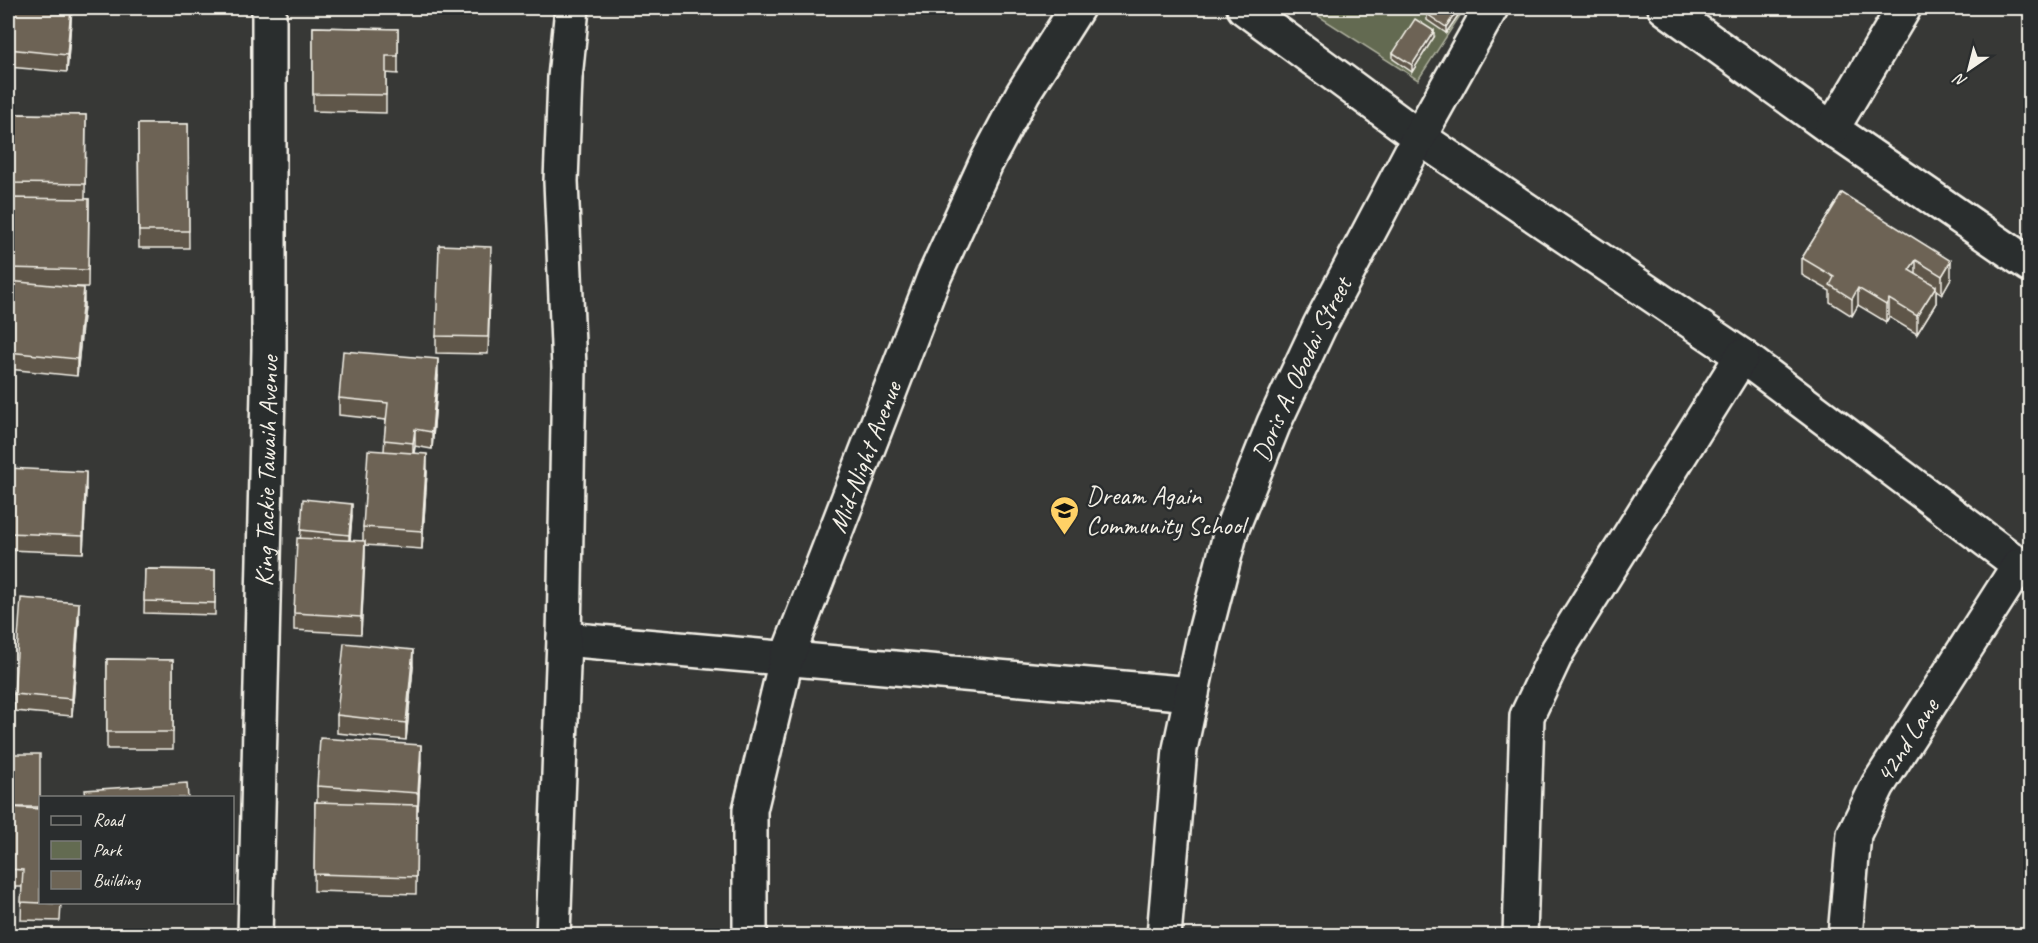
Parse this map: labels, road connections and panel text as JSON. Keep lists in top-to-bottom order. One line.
{"streets":{"street":["Doris A. Obodai Street","Mid-Night Avenue","King Tackie Tawaih Avenue","42nd Lane"]},"places":{"school or university":["Dream Again Community School"]},"legend":["Road","Park","Building"],"north":"bottom left"}
